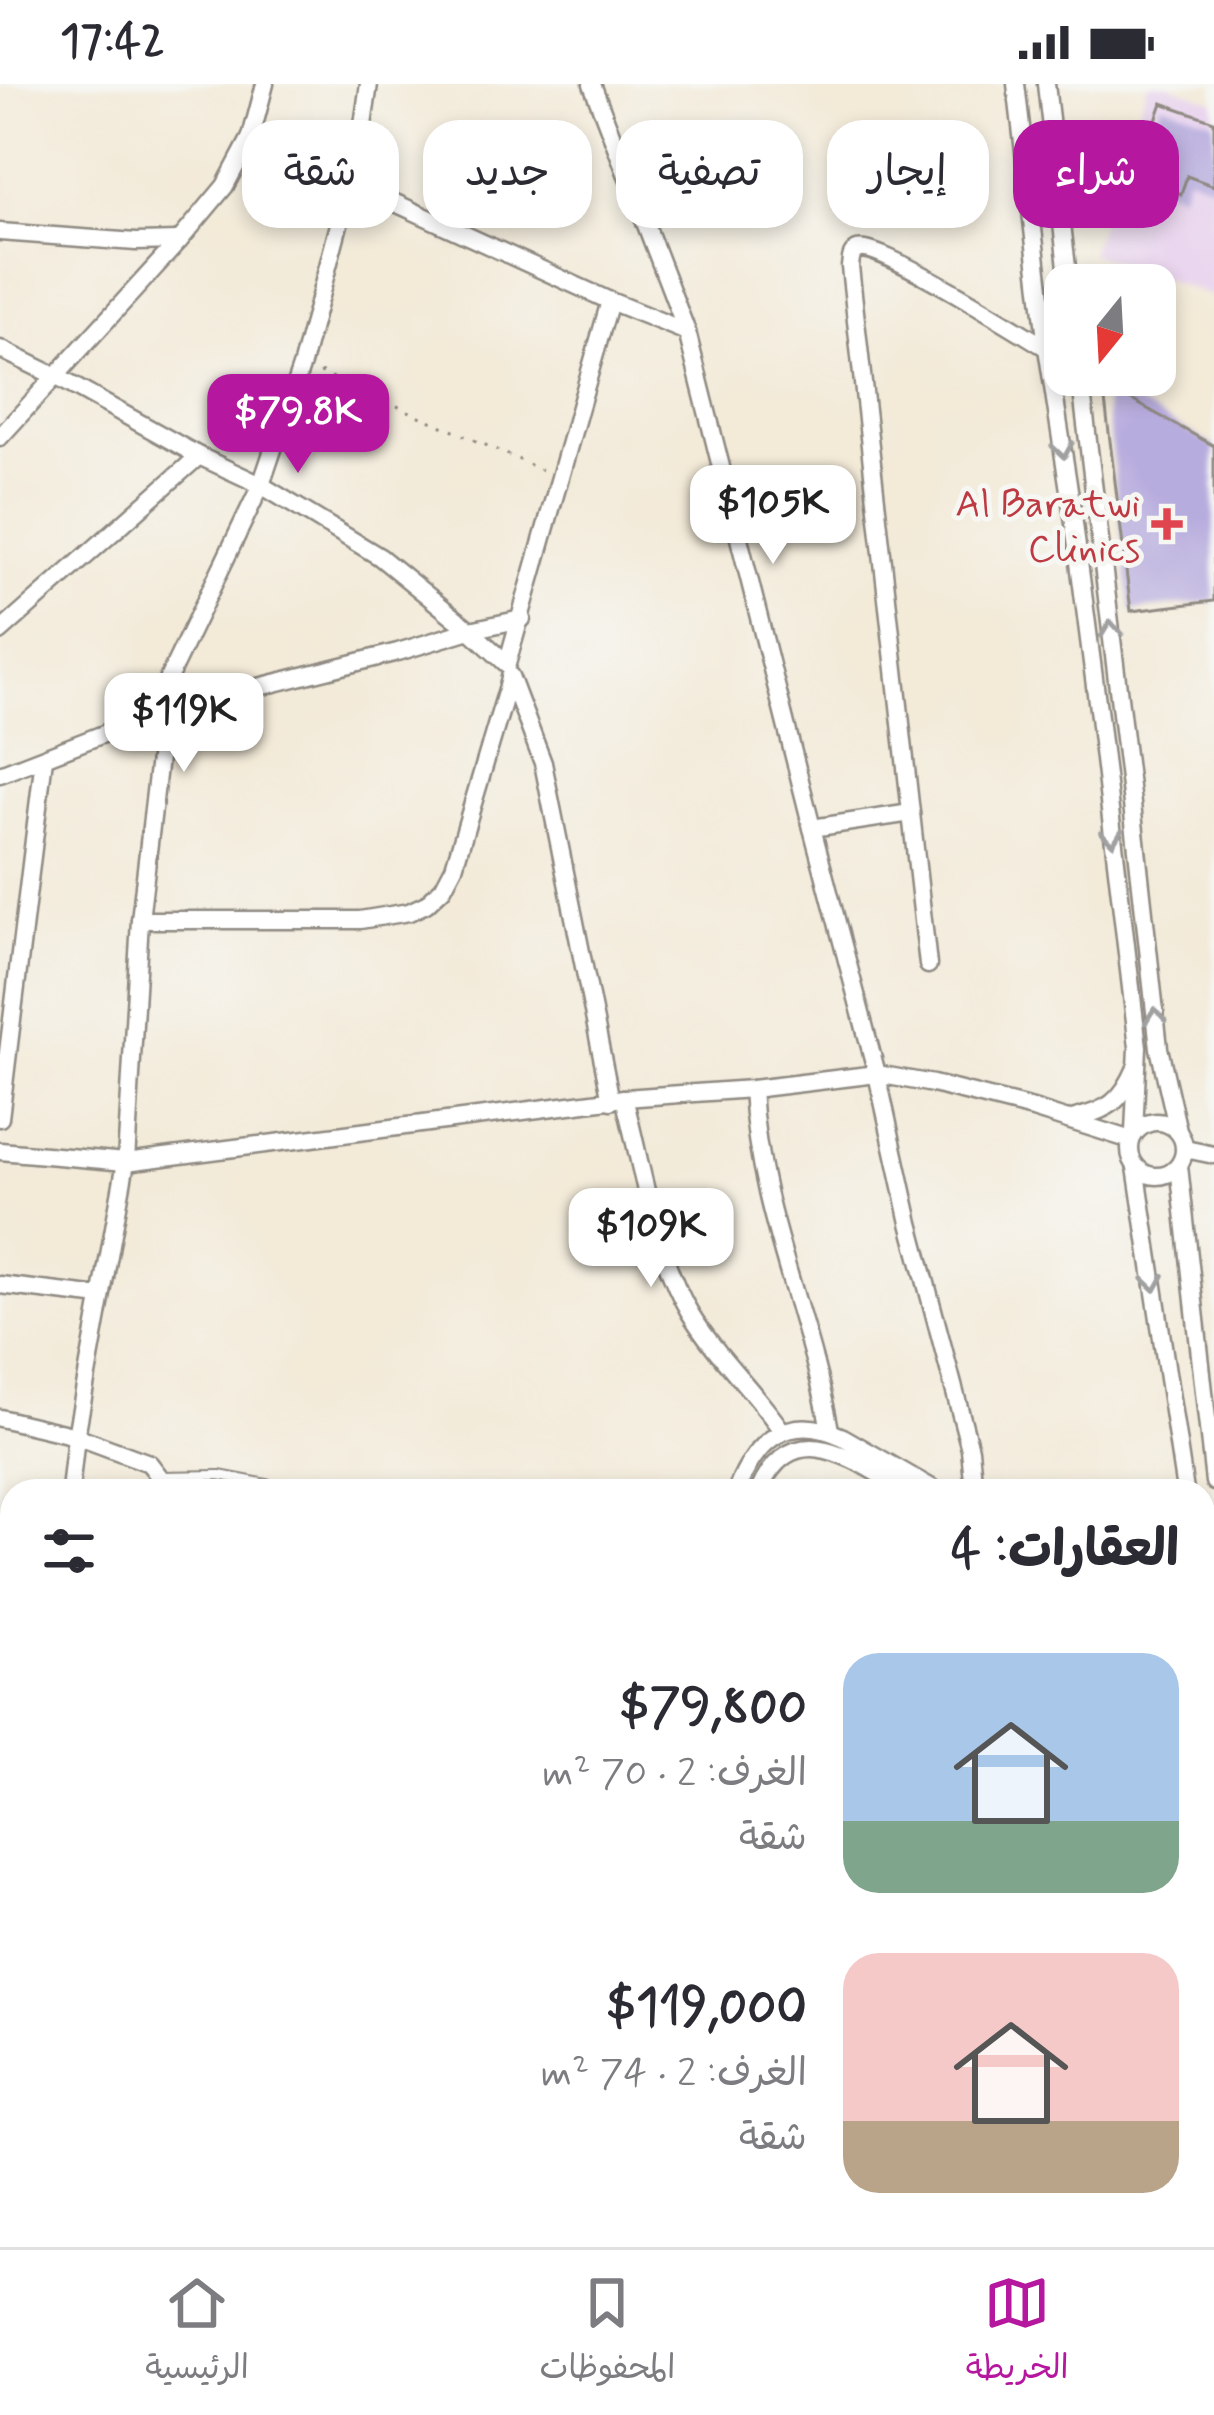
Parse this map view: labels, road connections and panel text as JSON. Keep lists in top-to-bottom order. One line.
{"places":{"health":["Al Baratwi Clinics"]},"north":"bottom","page":{"status":"17:42","chip":["شراء","إيجار","تصفية","جديد","شقة"],"price":["$79.8K","$105K","$119K","$109K"],"heading":"العقارات: 4","list":[{"name":"$79,800","note":"الغرف: 2 · 70 m² · شقة"},{"name":"$119,000","note":"الغرف: 2 · 74 m² · شقة"}],"tabs":["الخريطة","المحفوظات","الرئيسية"]}}
